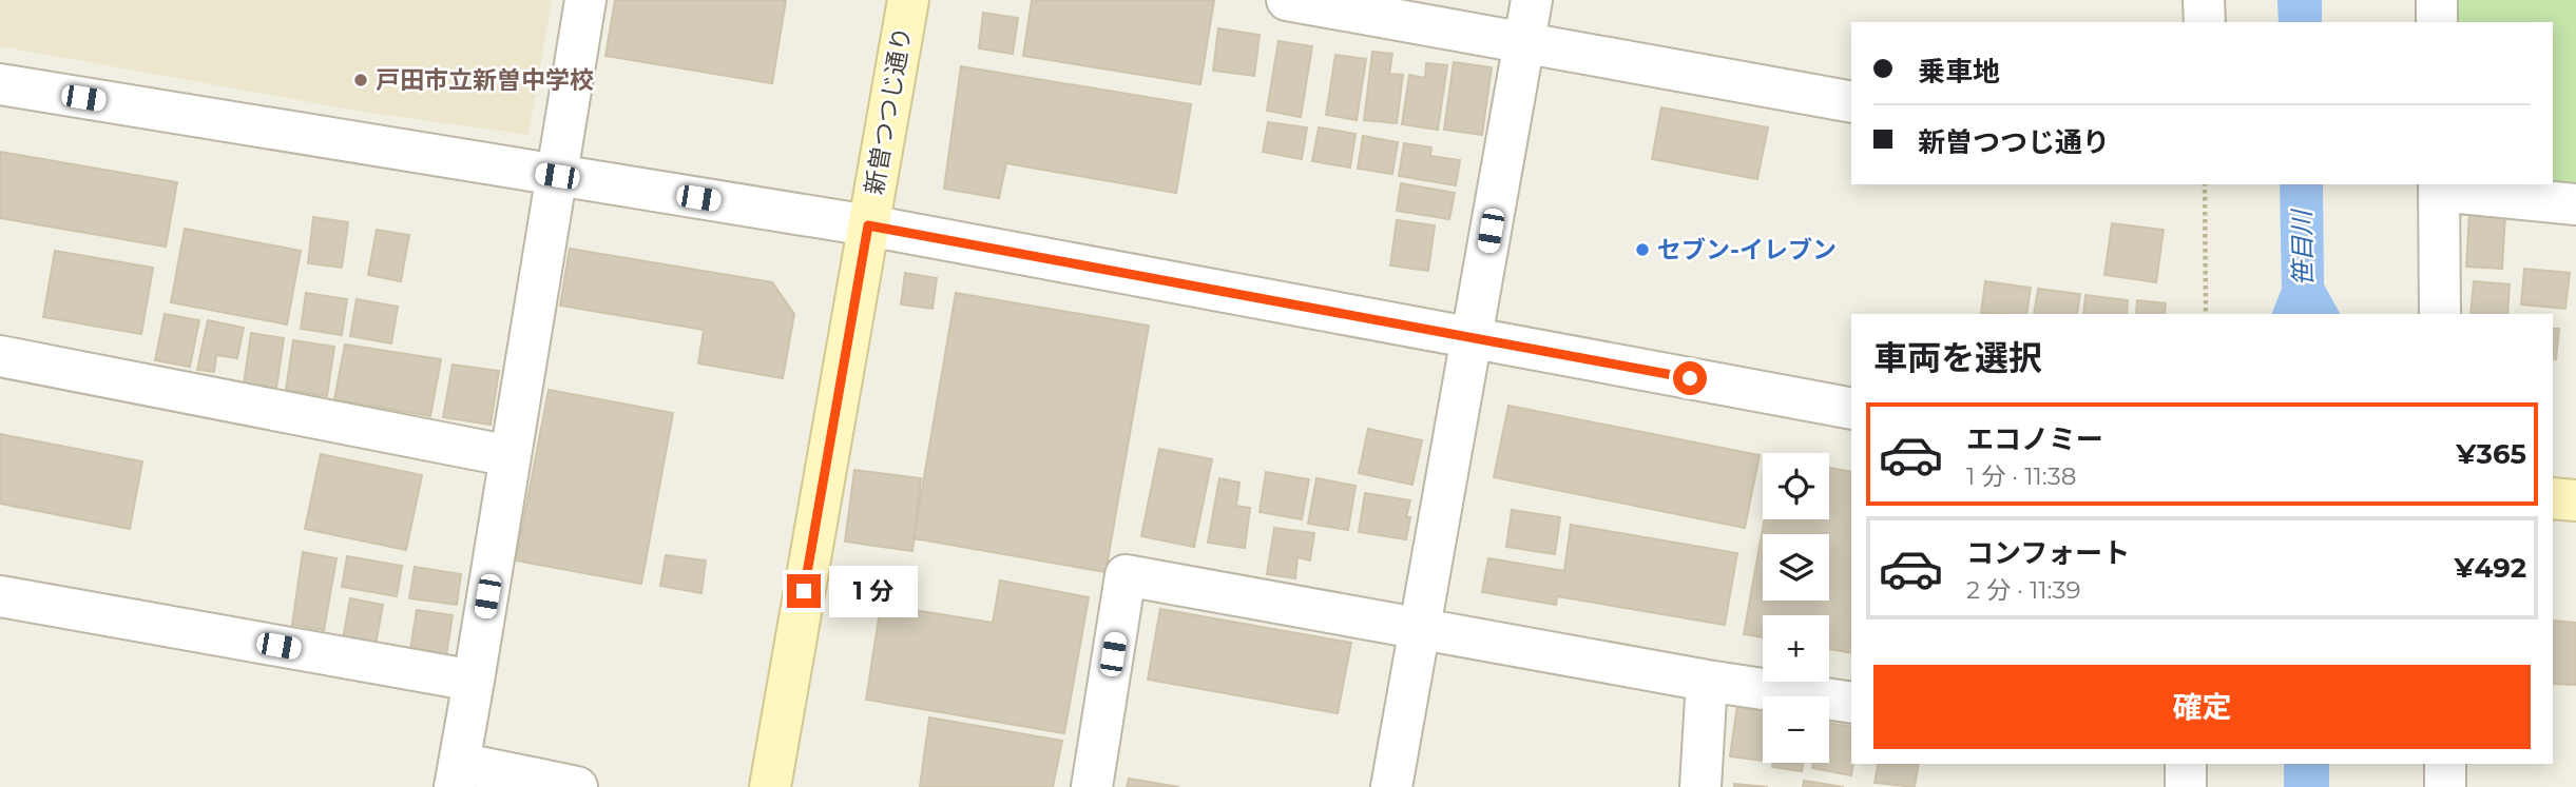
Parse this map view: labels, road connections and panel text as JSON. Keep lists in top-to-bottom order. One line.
{"streets":{"street":["新曽つつじ通り"]},"water":["笹目川"],"places":["戸田市立新曽中学校","セブン-イレブン"],"page":{"banner":["乗車地","新曽つつじ通り"],"heading":"車両を選択","list":[{"name":"エコノミー","note":"1 分 · 11:38","value":"¥365"},{"name":"コンフォート","note":"2 分 · 11:39","value":"¥492"}],"map_buttons":["+","−"],"bubble":"1 分","buttons":"確定"}}
